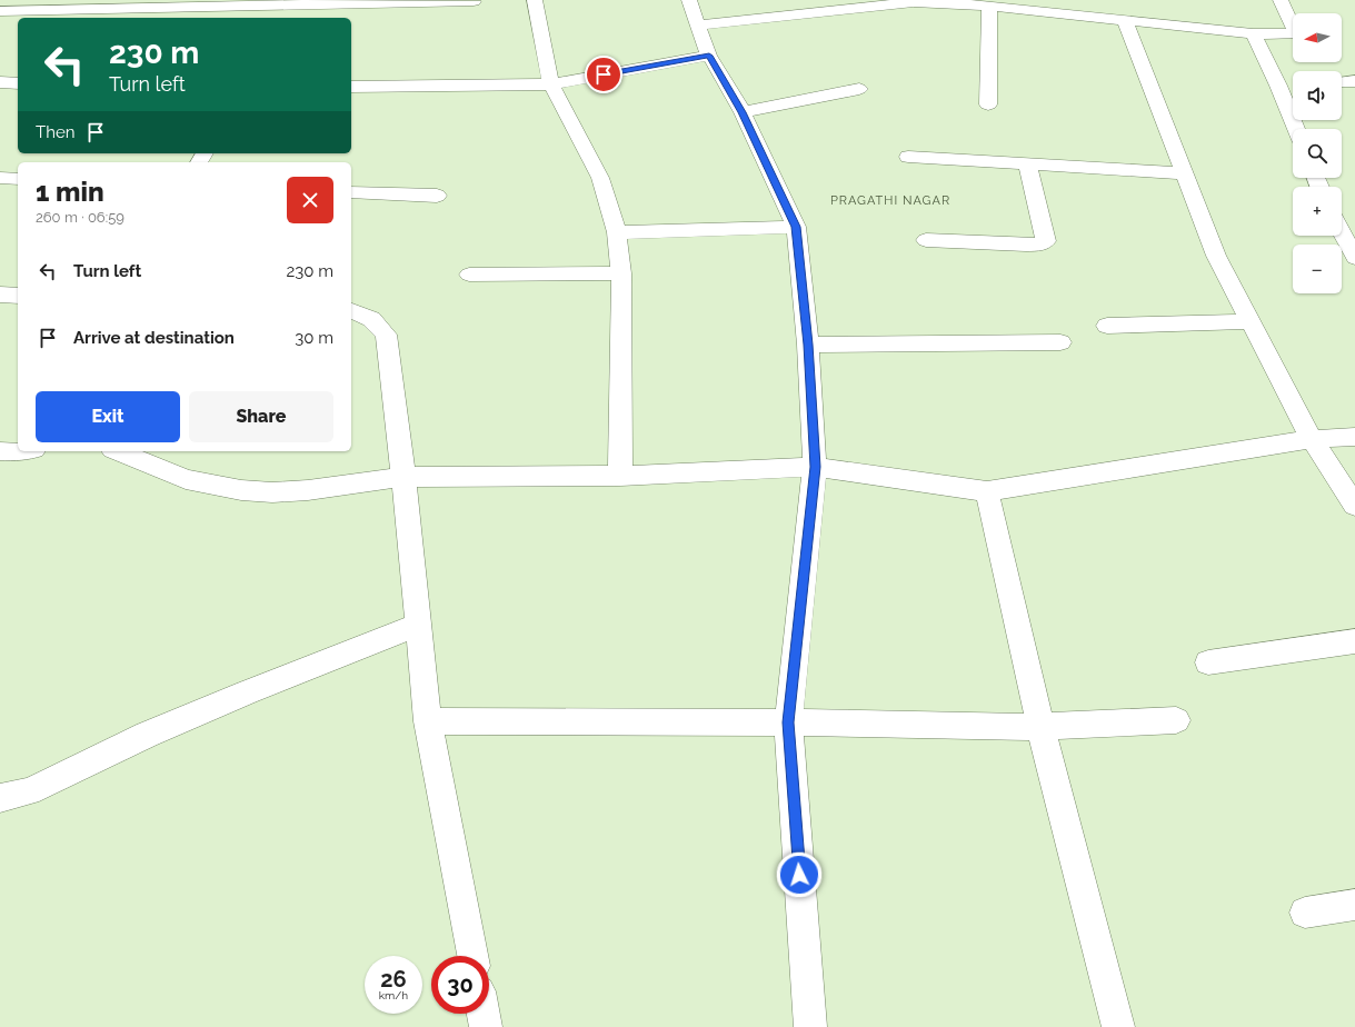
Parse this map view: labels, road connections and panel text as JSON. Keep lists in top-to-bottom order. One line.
{"districts":["PRAGATHI NAGAR"],"north":"left","page":{"map_buttons":["+","−"],"turn":["230 m","Turn left"],"then":"Then","heading":["1 min","260 m · 06:59"],"list":[{"name":"Turn left","value":"230 m"},{"name":"Arrive at destination","value":"30 m"}],"buttons":["Exit","Share"],"speed":"26 km/h","limit":"30"}}
